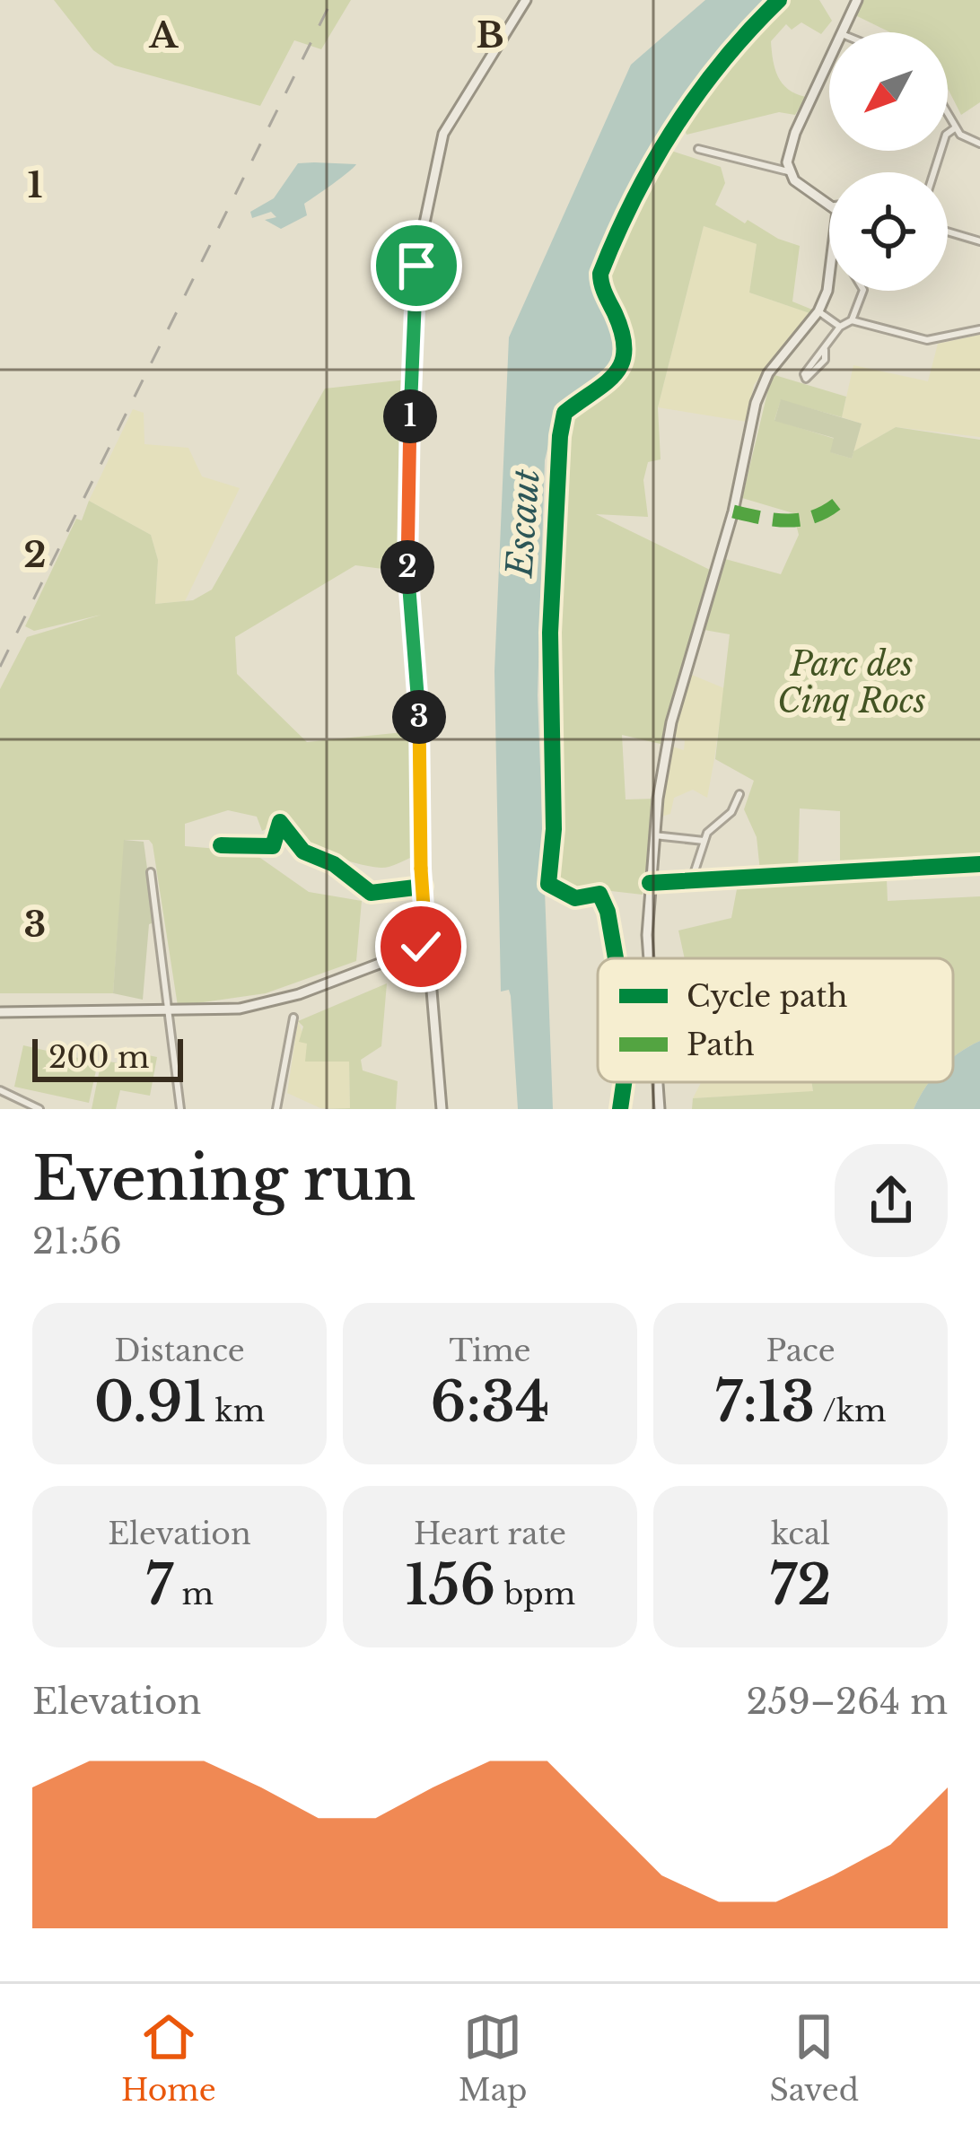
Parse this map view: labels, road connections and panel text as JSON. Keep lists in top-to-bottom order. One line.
{"water":["Escaut"],"parks":["Parc des Cinq Rocs"],"legend":["Cycle path","Path"],"scale_bar":"200 m","north":"bottom left","page":{"pins":["1","2","3"],"scale":"200 m","heading":["Evening run","21:56"],"stats":[["Distance","0.91 km"],["Time","6:34"],["Pace","7:13 /km"],["Elevation","7 m"],["Heart rate","156 bpm"],["kcal","72"]],"chart":["Elevation","259–264 m"],"tabs":["Home","Map","Saved"]},"grid":{"columns":["A","B"],"rows":["1","2","3"]}}
